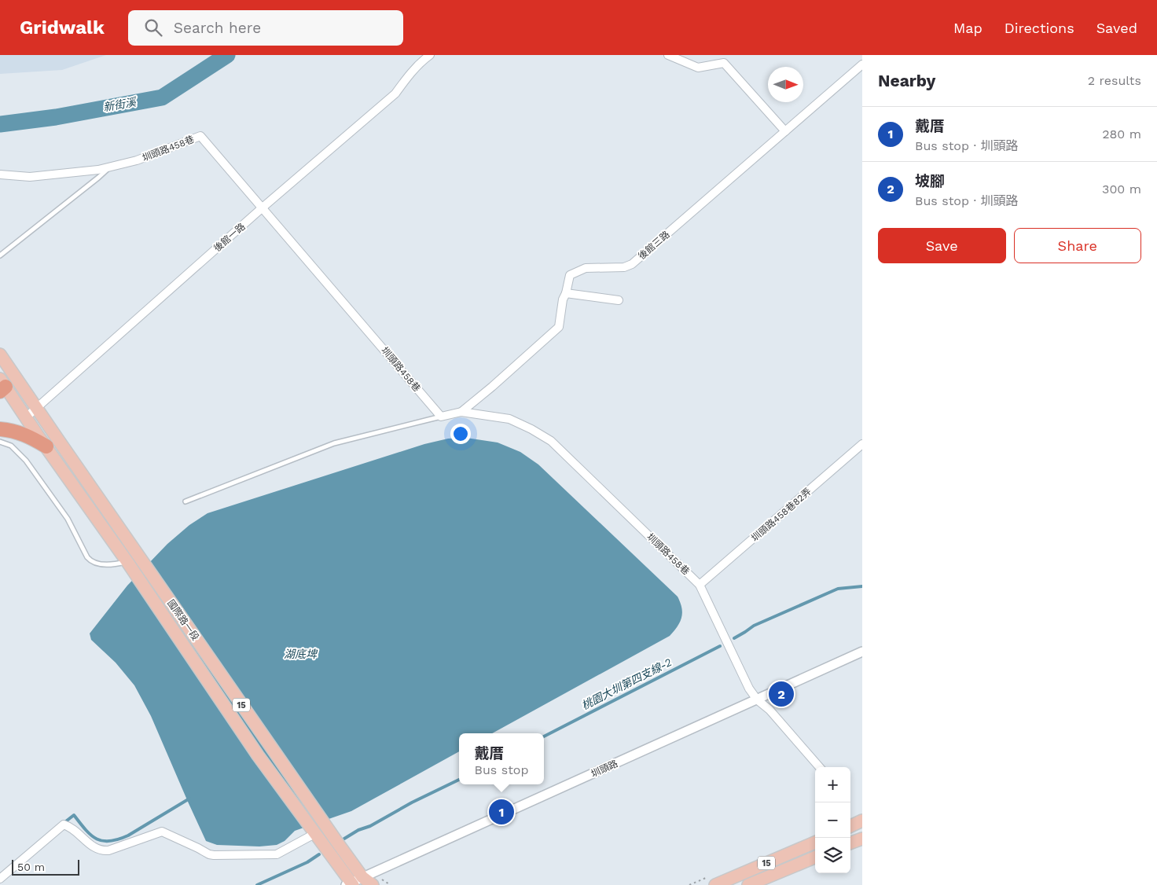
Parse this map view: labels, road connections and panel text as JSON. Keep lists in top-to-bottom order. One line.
{"streets":{"main road":["國際路一段","15"],"street":["圳頭路458巷","後館一路","後館三路","圳頭路458巷82弄","圳頭路"]},"crossings":[["圳頭路458巷","後館一路"],["圳頭路458巷","後館三路"],["圳頭路458巷","圳頭路458巷82弄"],["圳頭路458巷","圳頭路"],["後館一路","國際路一段"],["國際路一段","15"],["國際路一段","圳頭路"],["15","圳頭路"]],"water":["新街溪","湖底埤","桃園大圳第四支線-2"],"scale_bar":"50 m","north":"right","page":{"header":"Gridwalk","search":"Search here","nav":["Map","Directions","Saved"],"heading":["Nearby","2 results"],"list":[{"mark":"1","name":"戴厝","note":"Bus stop · 圳頭路","value":"280 m"},{"mark":"2","name":"坡腳","note":"Bus stop · 圳頭路","value":"300 m"}],"buttons":["Save","Share"],"pins":["2","1"],"popup":["戴厝","Bus stop"],"map_buttons":["+","−"],"scale":"50 m"}}
